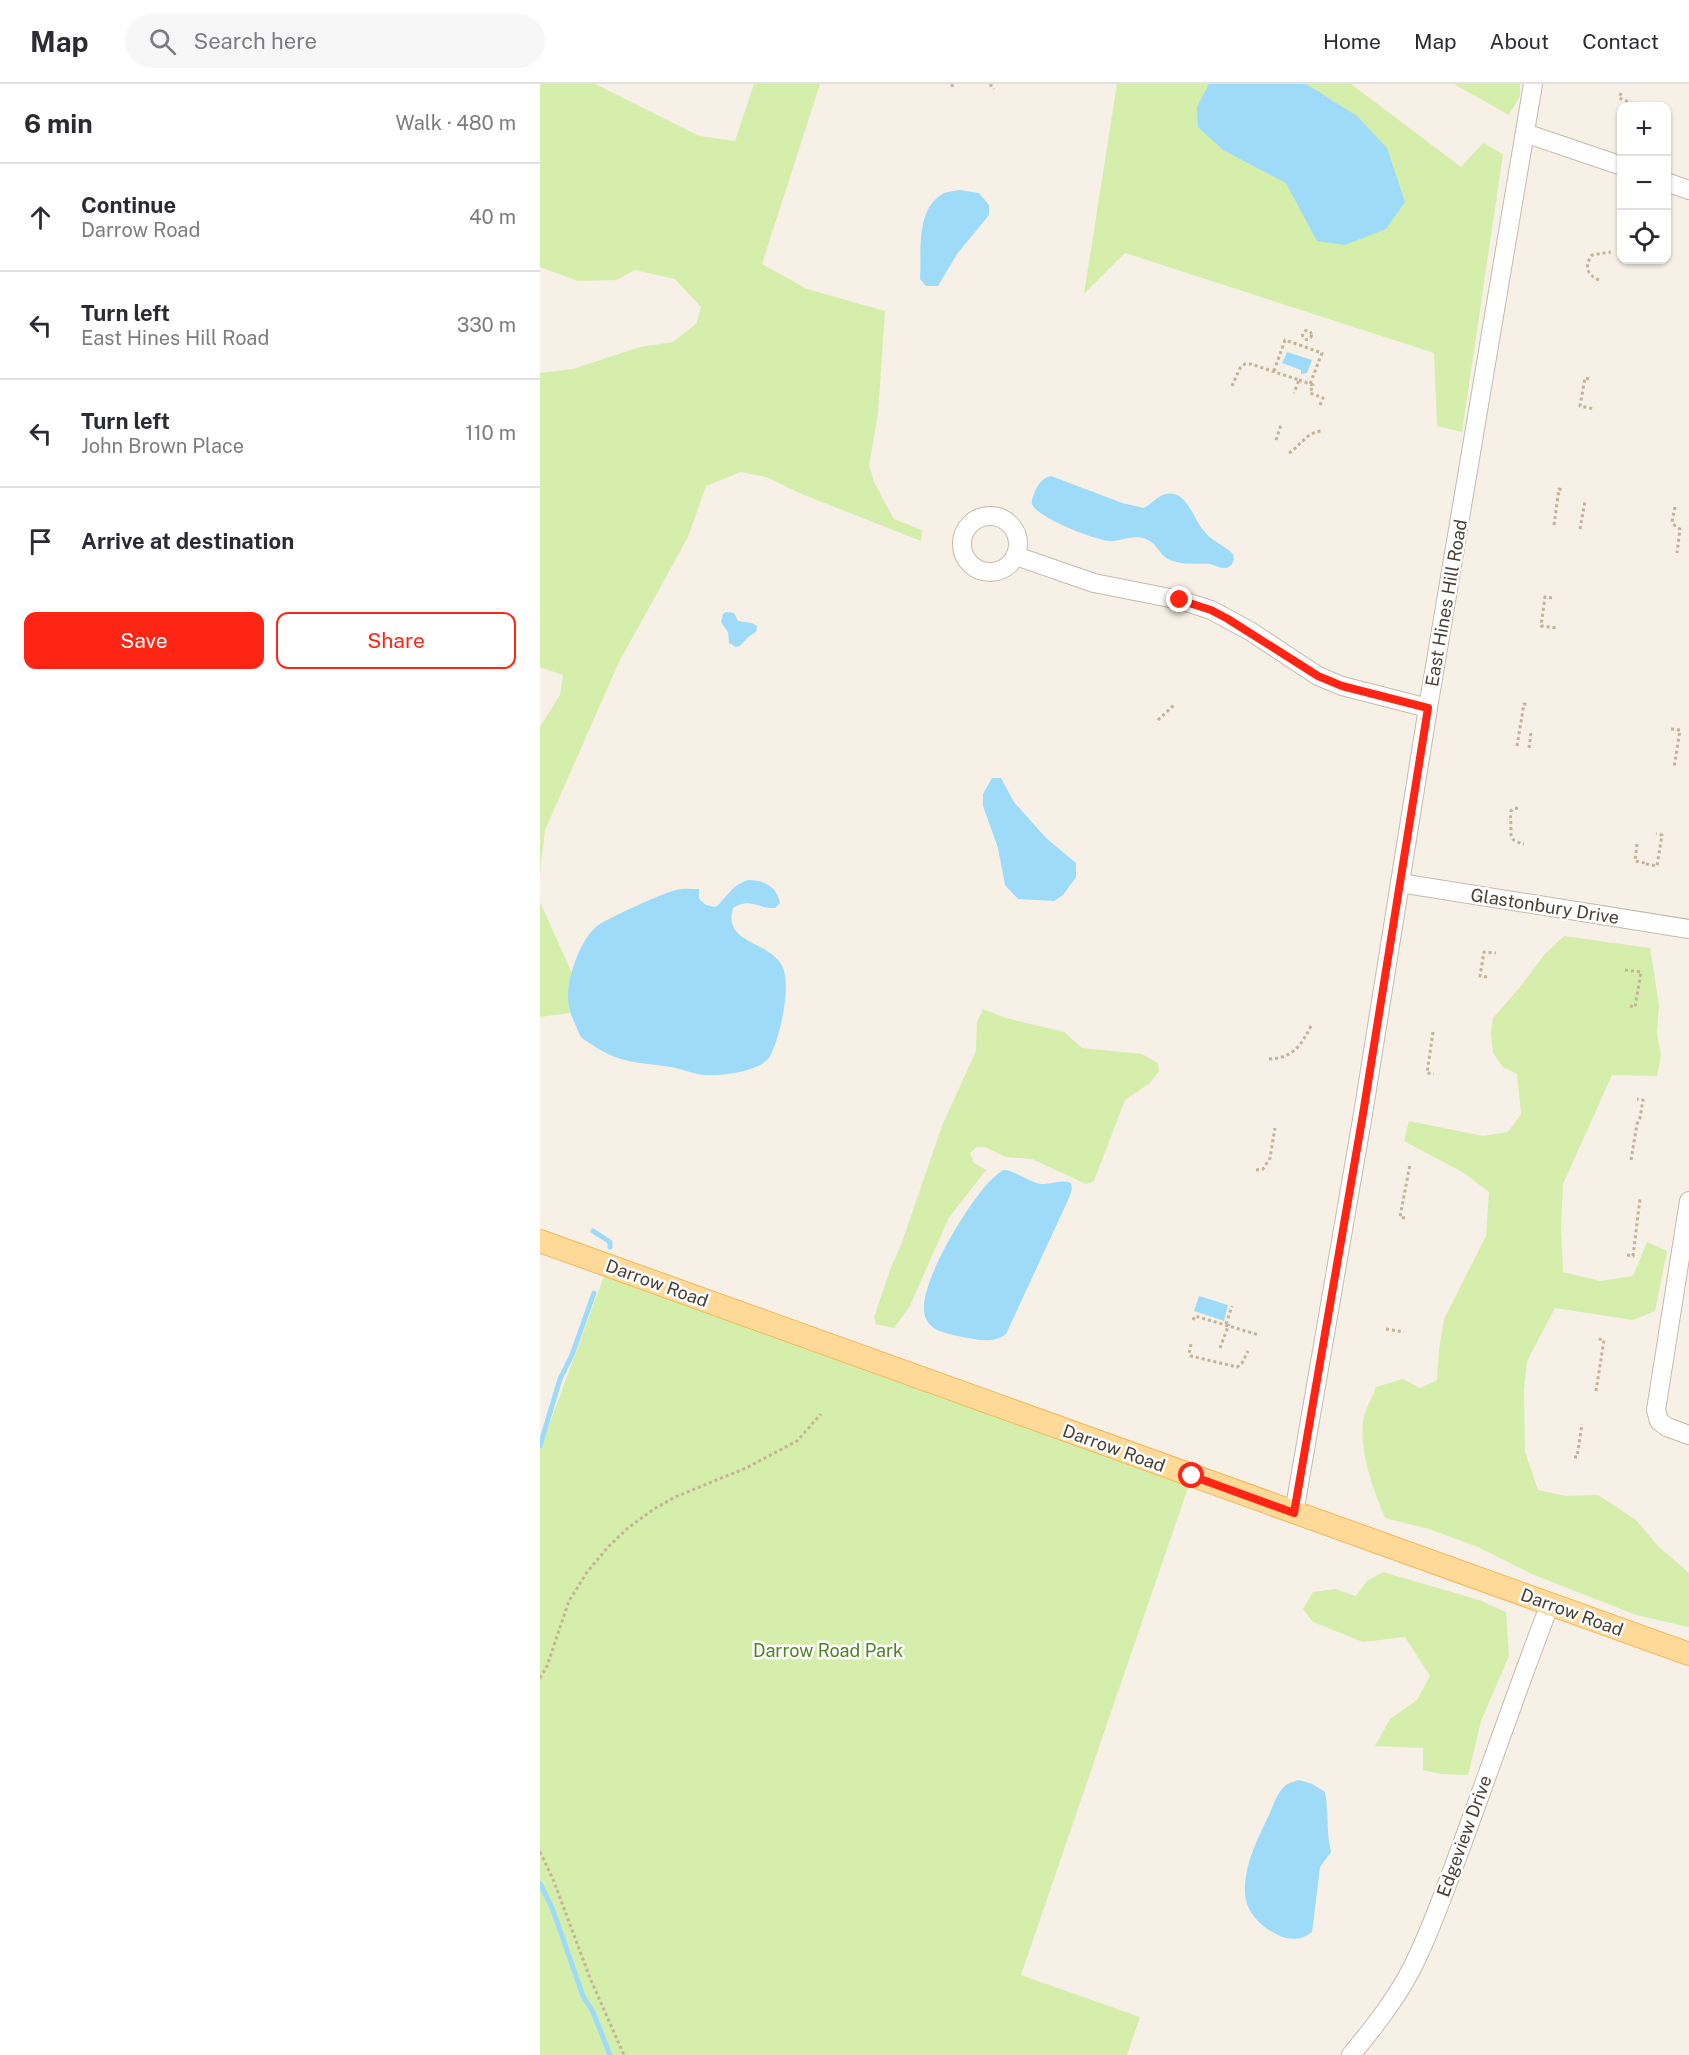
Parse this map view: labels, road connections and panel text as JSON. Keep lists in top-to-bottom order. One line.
{"streets":{"main road":["Darrow Road"],"street":["East Hines Hill Road","Glastonbury Drive","Edgeview Drive"]},"crossings":[["East Hines Hill Road","Glastonbury Drive"],["East Hines Hill Road","Darrow Road"],["Darrow Road","Edgeview Drive"]],"parks":["Darrow Road Park"],"page":{"header":"Map","search":"Search here","nav":["Home","Map","About","Contact"],"heading":["6 min","Walk · 480 m"],"map_buttons":["+","−"],"list":[["Continue","Darrow Road","40 m"],["Turn left","East Hines Hill Road","330 m"],["Turn left","John Brown Place","110 m"],"Arrive at destination"],"buttons":["Save","Share"]}}
